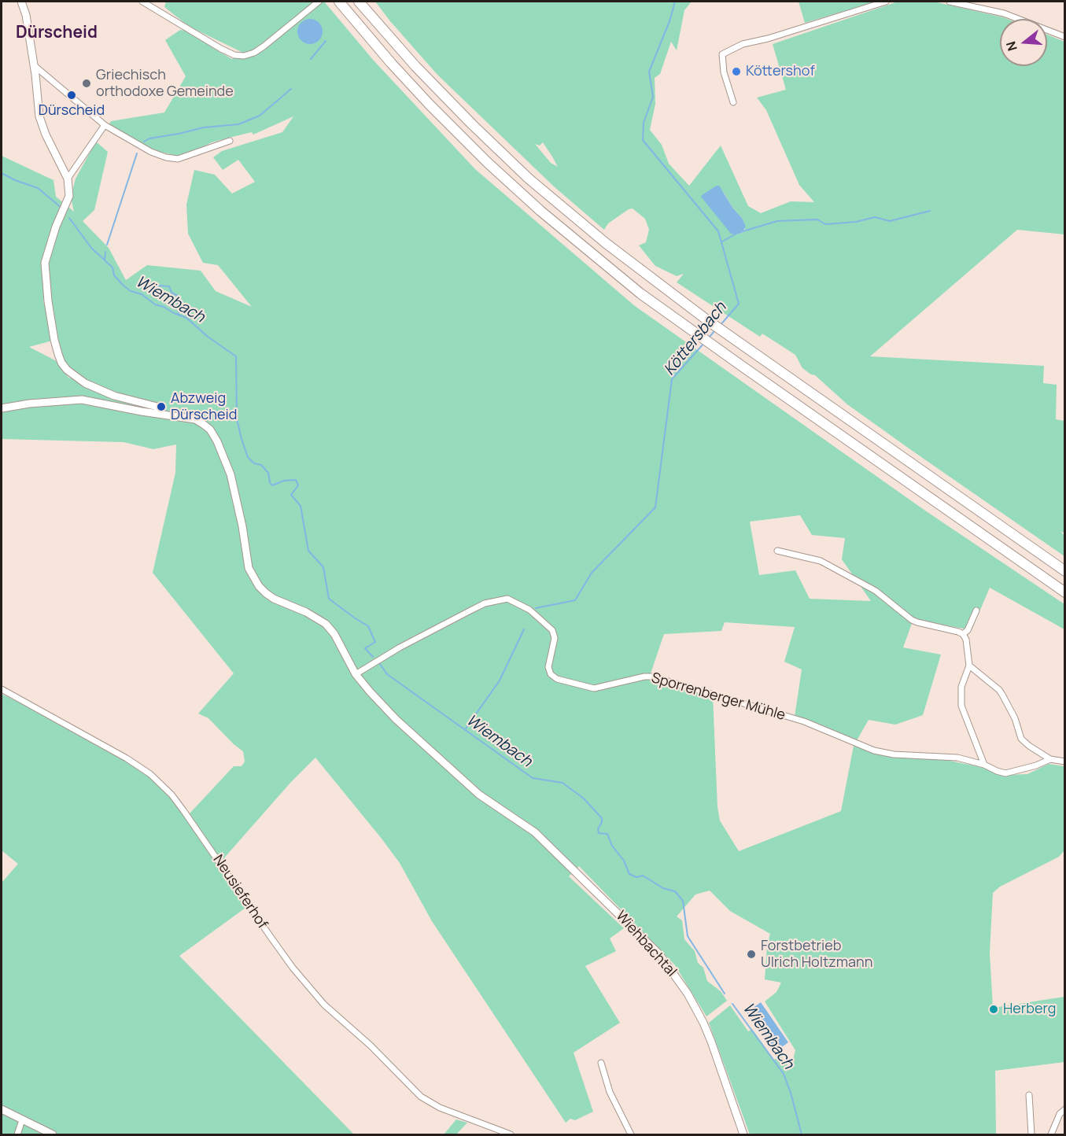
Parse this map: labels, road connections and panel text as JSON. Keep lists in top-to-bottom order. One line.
{"streets":{"main road":["Wiehbachtal"],"street":["Sporrenberger Mühle","Neusieferhof"]},"crossings":[["Sporrenberger Mühle","Wiehbachtal"]],"districts":["Dürscheid"],"water":["Wiembach","Köttersbach"],"places":["Köttershof","Griechisch orthodoxe Gemeinde","Dürscheid","Abzweig Dürscheid","Forstbetrieb Ulrich Holtzmann","Herberg"],"north":"left"}
